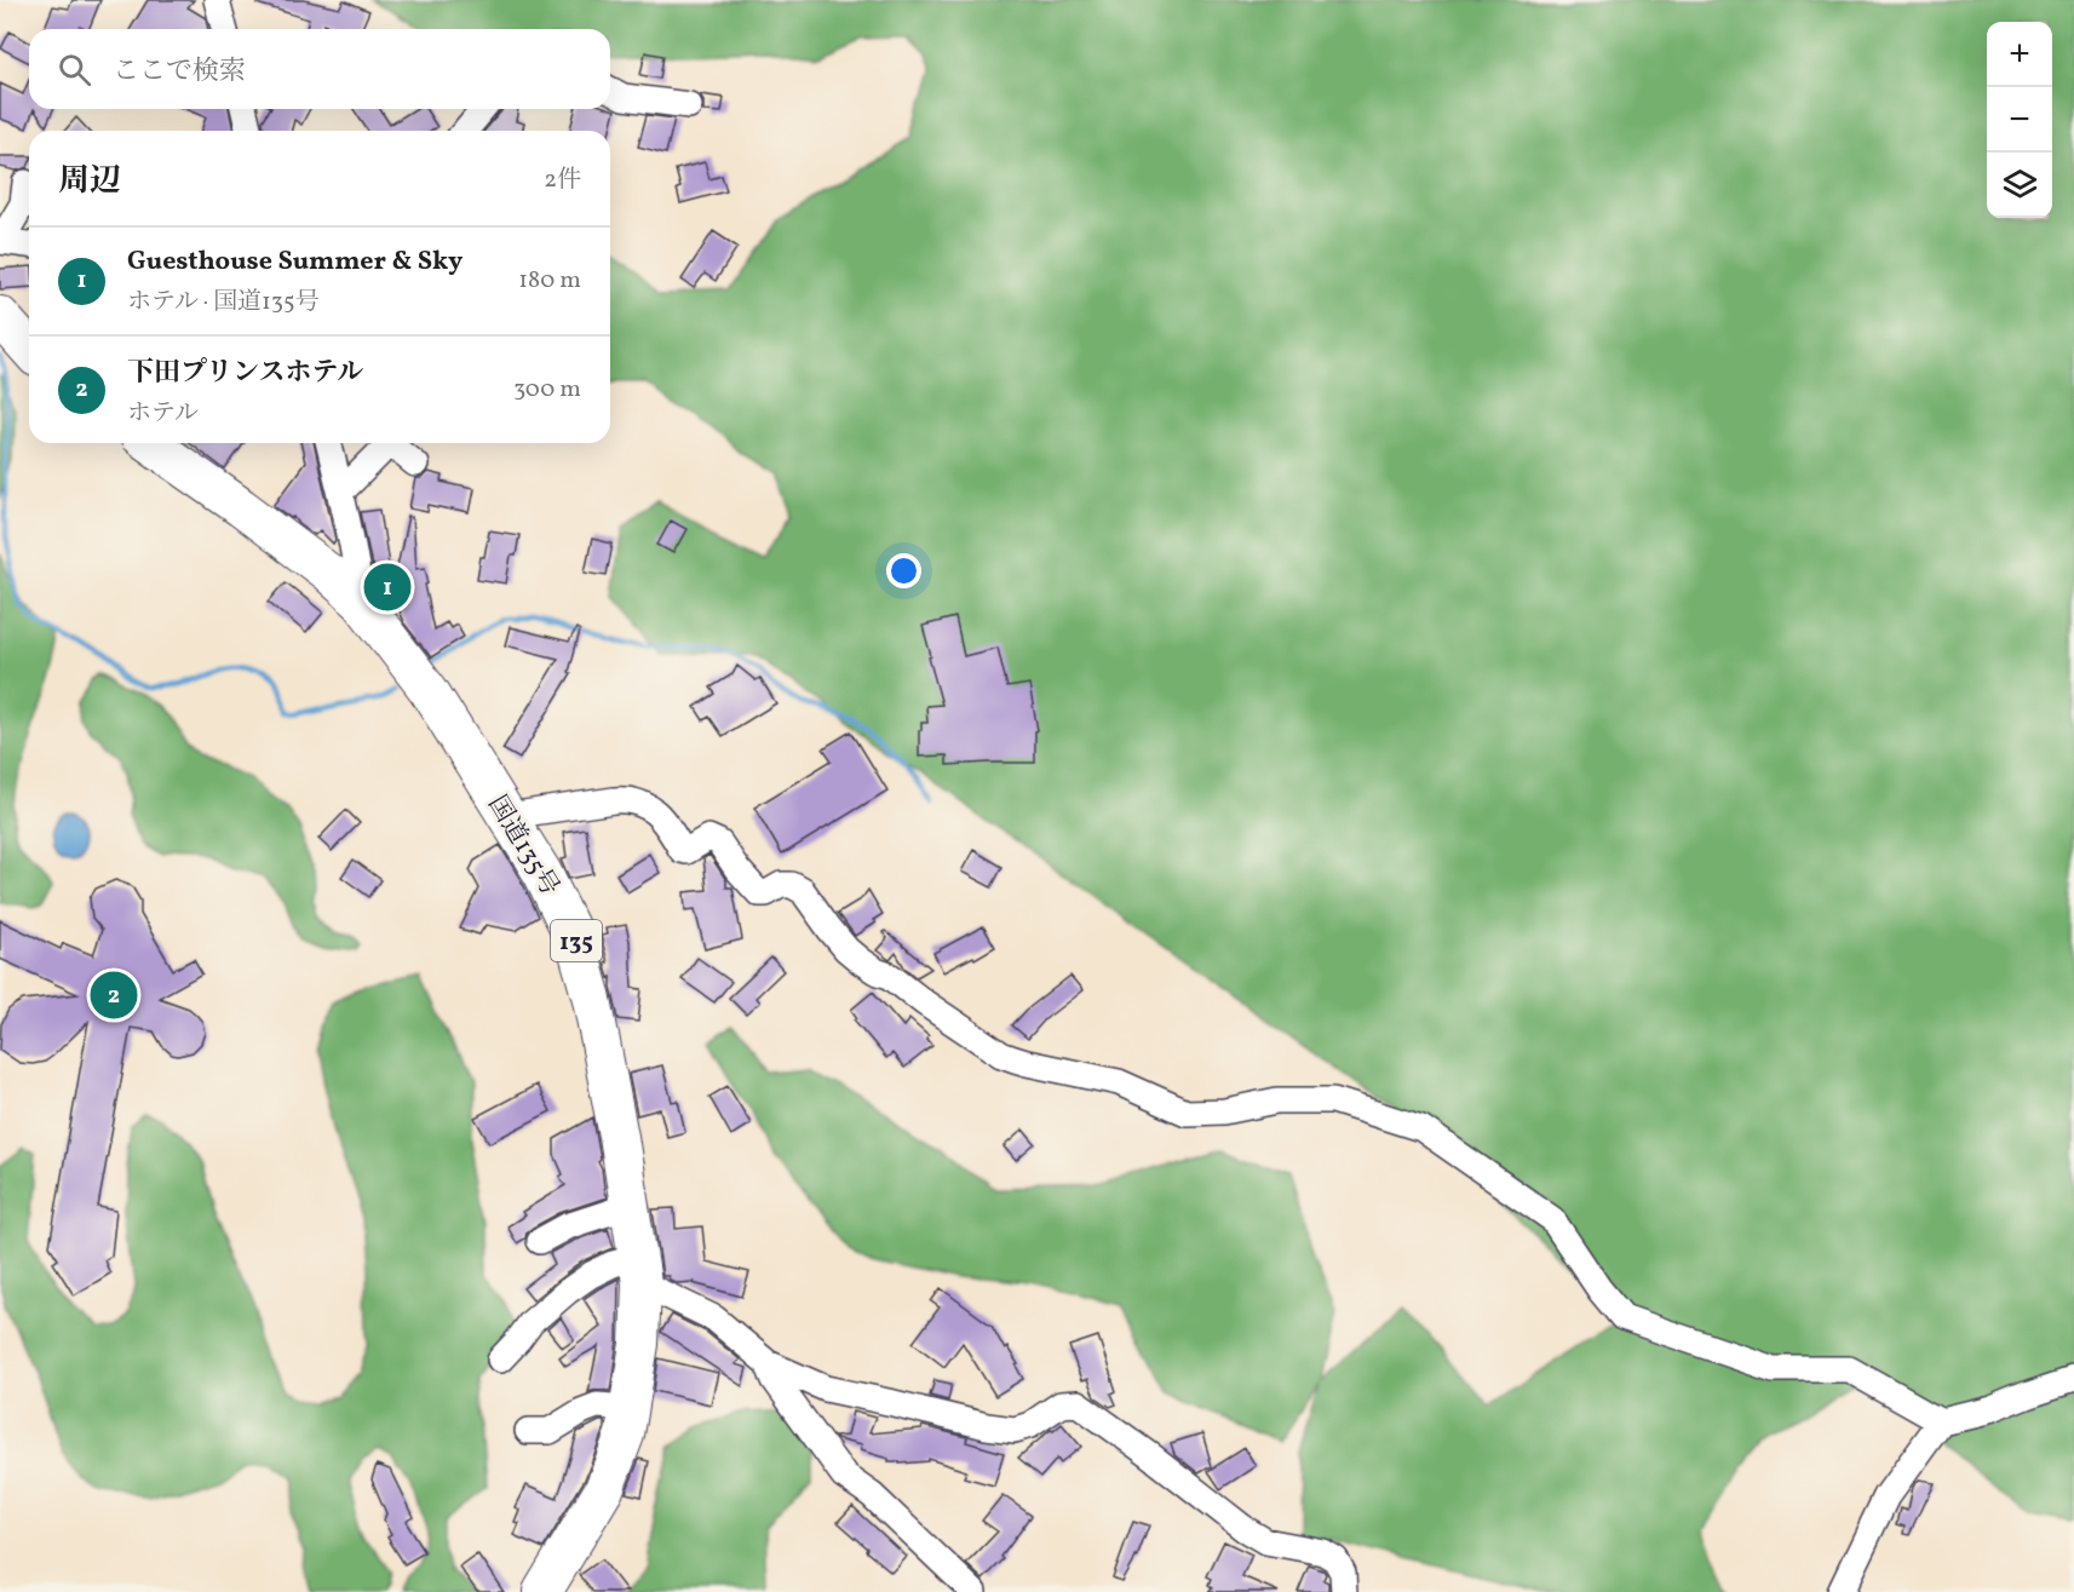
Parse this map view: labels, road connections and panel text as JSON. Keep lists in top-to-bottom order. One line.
{"streets":{"highway":["国道135号","135"]},"page":{"map_buttons":["+","−"],"search":"ここで検索","heading":["周辺","2件"],"list":[{"mark":"1","name":"Guesthouse Summer & Sky","note":"ホテル · 国道135号","value":"180 m"},{"mark":"2","name":"下田プリンスホテル","note":"ホテル","value":"300 m"}],"pins":["1","2"]}}
